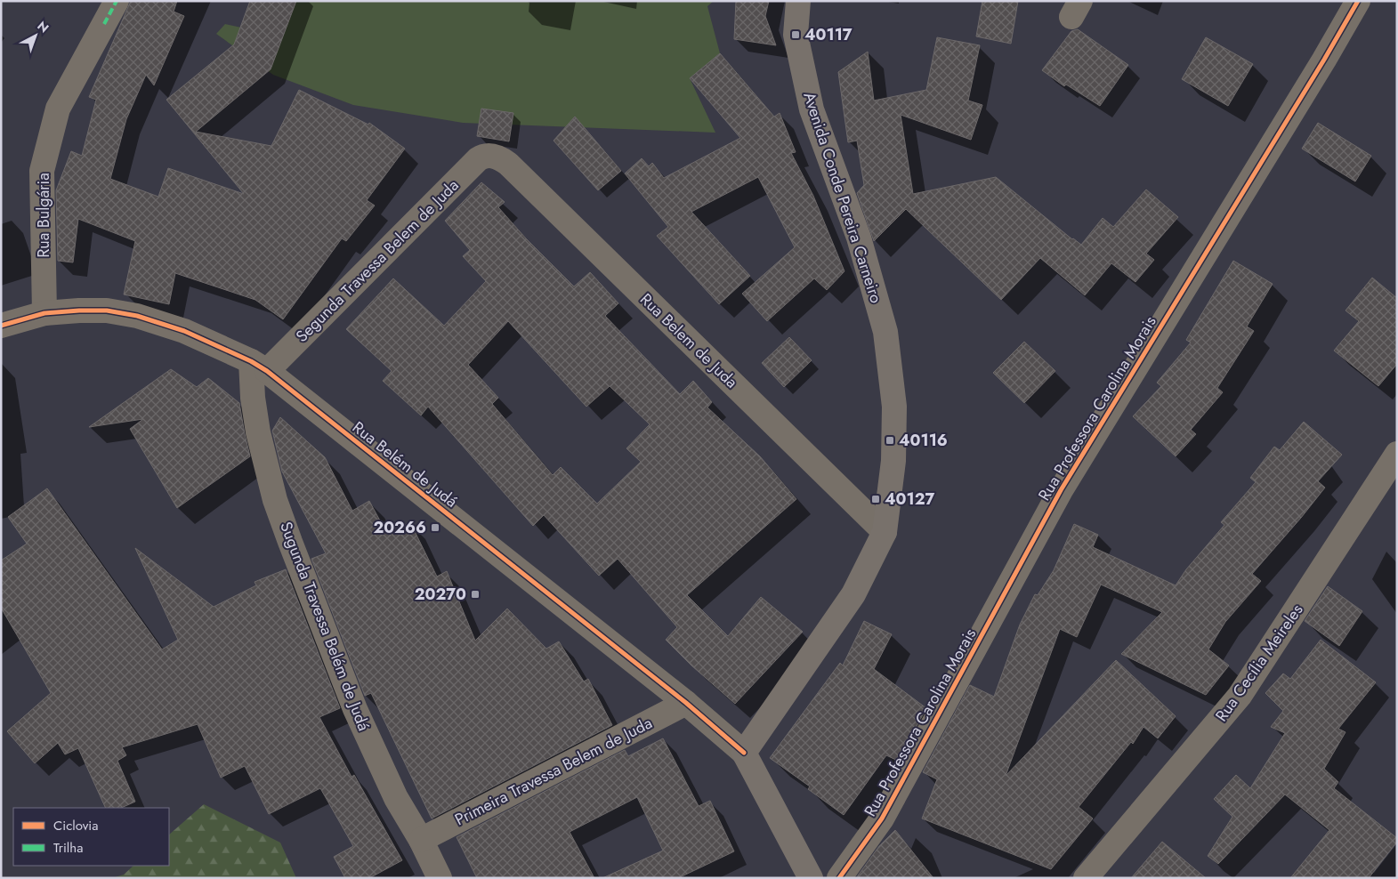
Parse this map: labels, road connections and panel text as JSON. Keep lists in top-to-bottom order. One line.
{"streets":{"main road":["Avenida Conde Pereira Carneiro"],"street":["Rua Bulgária","Segunda Travessa Belem de Juda","Rua Belem de Juda","Rua Professora Carolina Morais","Rua Belém de Judá","Sugunda Travessa Belém de Judá","Rua Cecília Meireles","Primeira Travessa Belem de Juda"]},"crossings":[["Avenida Conde Pereira Carneiro","Rua Belem de Juda"],["Avenida Conde Pereira Carneiro","Rua Belém de Judá"],["Rua Bulgária","Rua Belém de Judá"],["Segunda Travessa Belem de Juda","Rua Belem de Juda"],["Segunda Travessa Belem de Juda","Rua Belém de Judá"],["Segunda Travessa Belem de Juda","Sugunda Travessa Belém de Judá"],["Rua Belém de Judá","Sugunda Travessa Belém de Judá"],["Rua Belém de Judá","Primeira Travessa Belem de Juda"],["Sugunda Travessa Belém de Judá","Primeira Travessa Belem de Juda"]],"places":{"transit":["40117","40116","40127","20266","20270"]},"legend":["Ciclovia","Trilha"],"north":"top right"}
